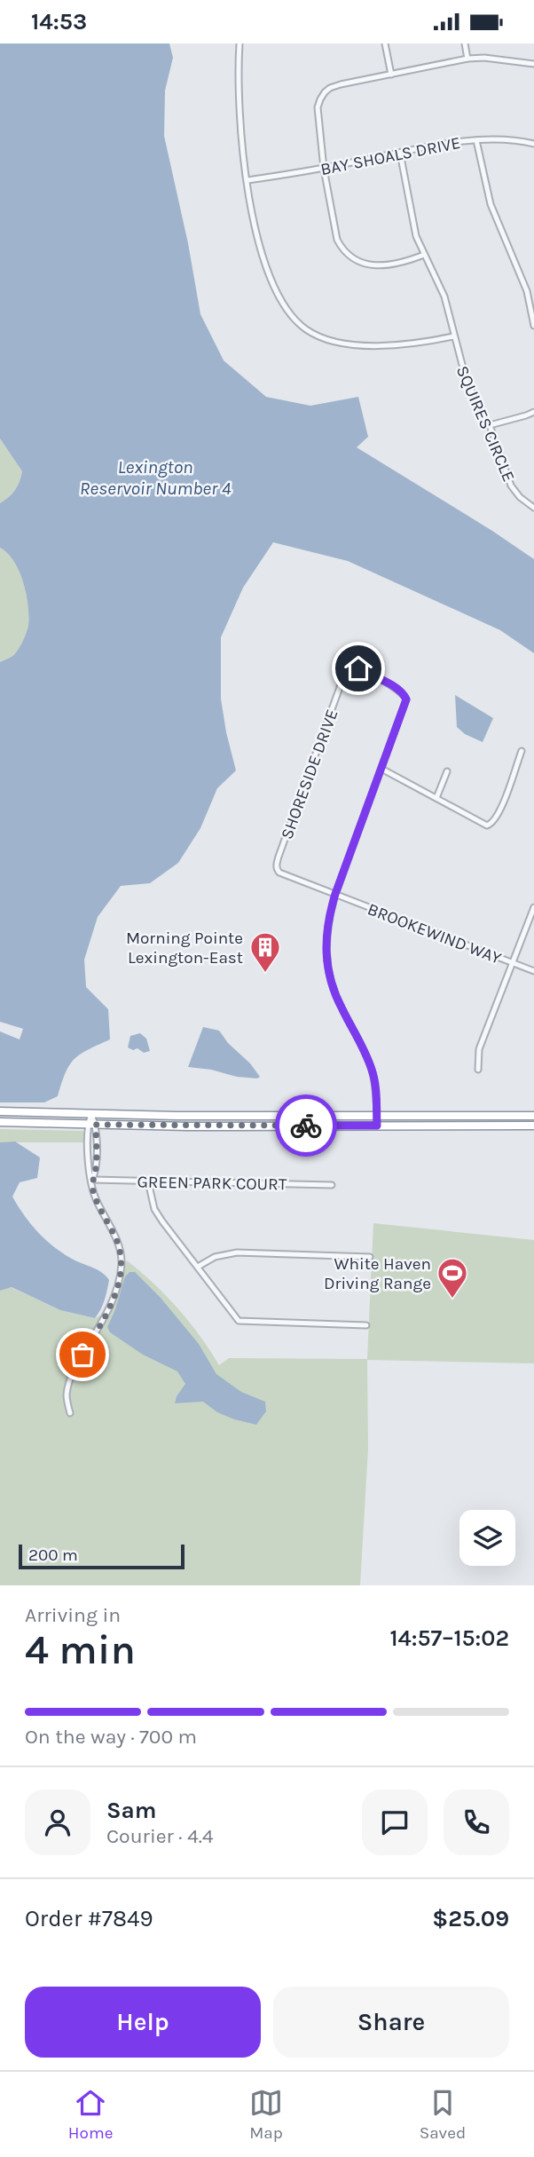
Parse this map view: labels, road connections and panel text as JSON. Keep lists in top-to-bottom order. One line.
{"streets":{"street":["BAY SHOALS DRIVE","SQUIRES CIRCLE","SHORESIDE DRIVE","BROOKEWIND WAY","GREEN PARK COURT"]},"crossings":[["BAY SHOALS DRIVE","SQUIRES CIRCLE"],["SHORESIDE DRIVE","BROOKEWIND WAY"]],"water":["Lexington Reservoir Number 4"],"places":{"building":["Morning Pointe Lexington-East"],"sports":["White Haven Driving Range"]},"scale_bar":"200 m","page":{"status":"14:53","scale":"200 m","heading":["4 min","Arriving in","14:57–15:02"],"panel":["Sam","Courier · 4.4","Order #7849","$25.09"],"bar":"On the way · 700 m","buttons":["Help","Share"],"tabs":["Home","Map","Saved"]}}
